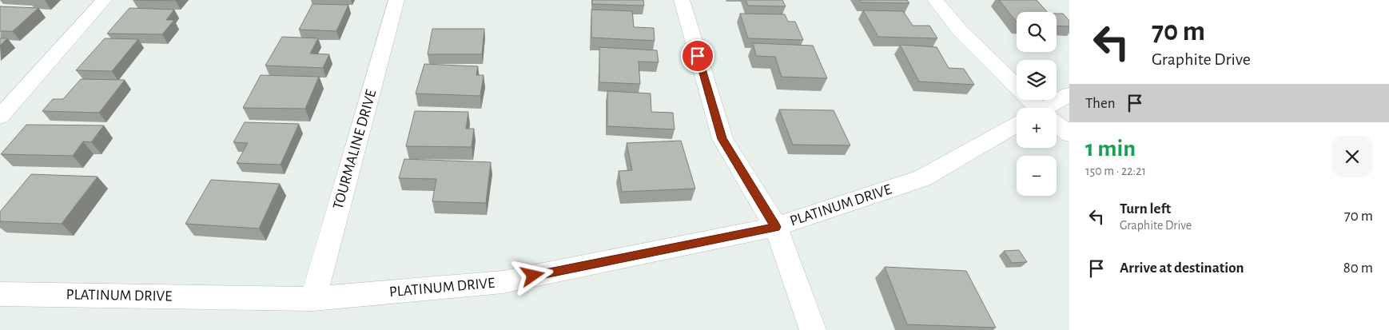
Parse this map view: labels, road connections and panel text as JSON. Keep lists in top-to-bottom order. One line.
{"streets":{"street":["TOURMALINE DRIVE","PLATINUM DRIVE"]},"crossings":[["TOURMALINE DRIVE","PLATINUM DRIVE"]],"page":{"turn":["70 m","Graphite Drive"],"map_buttons":["+","−"],"then":"Then","heading":["1 min","150 m · 22:21"],"list":[{"name":"Turn left","note":"Graphite Drive","value":"70 m"},{"name":"Arrive at destination","value":"80 m"}]}}
